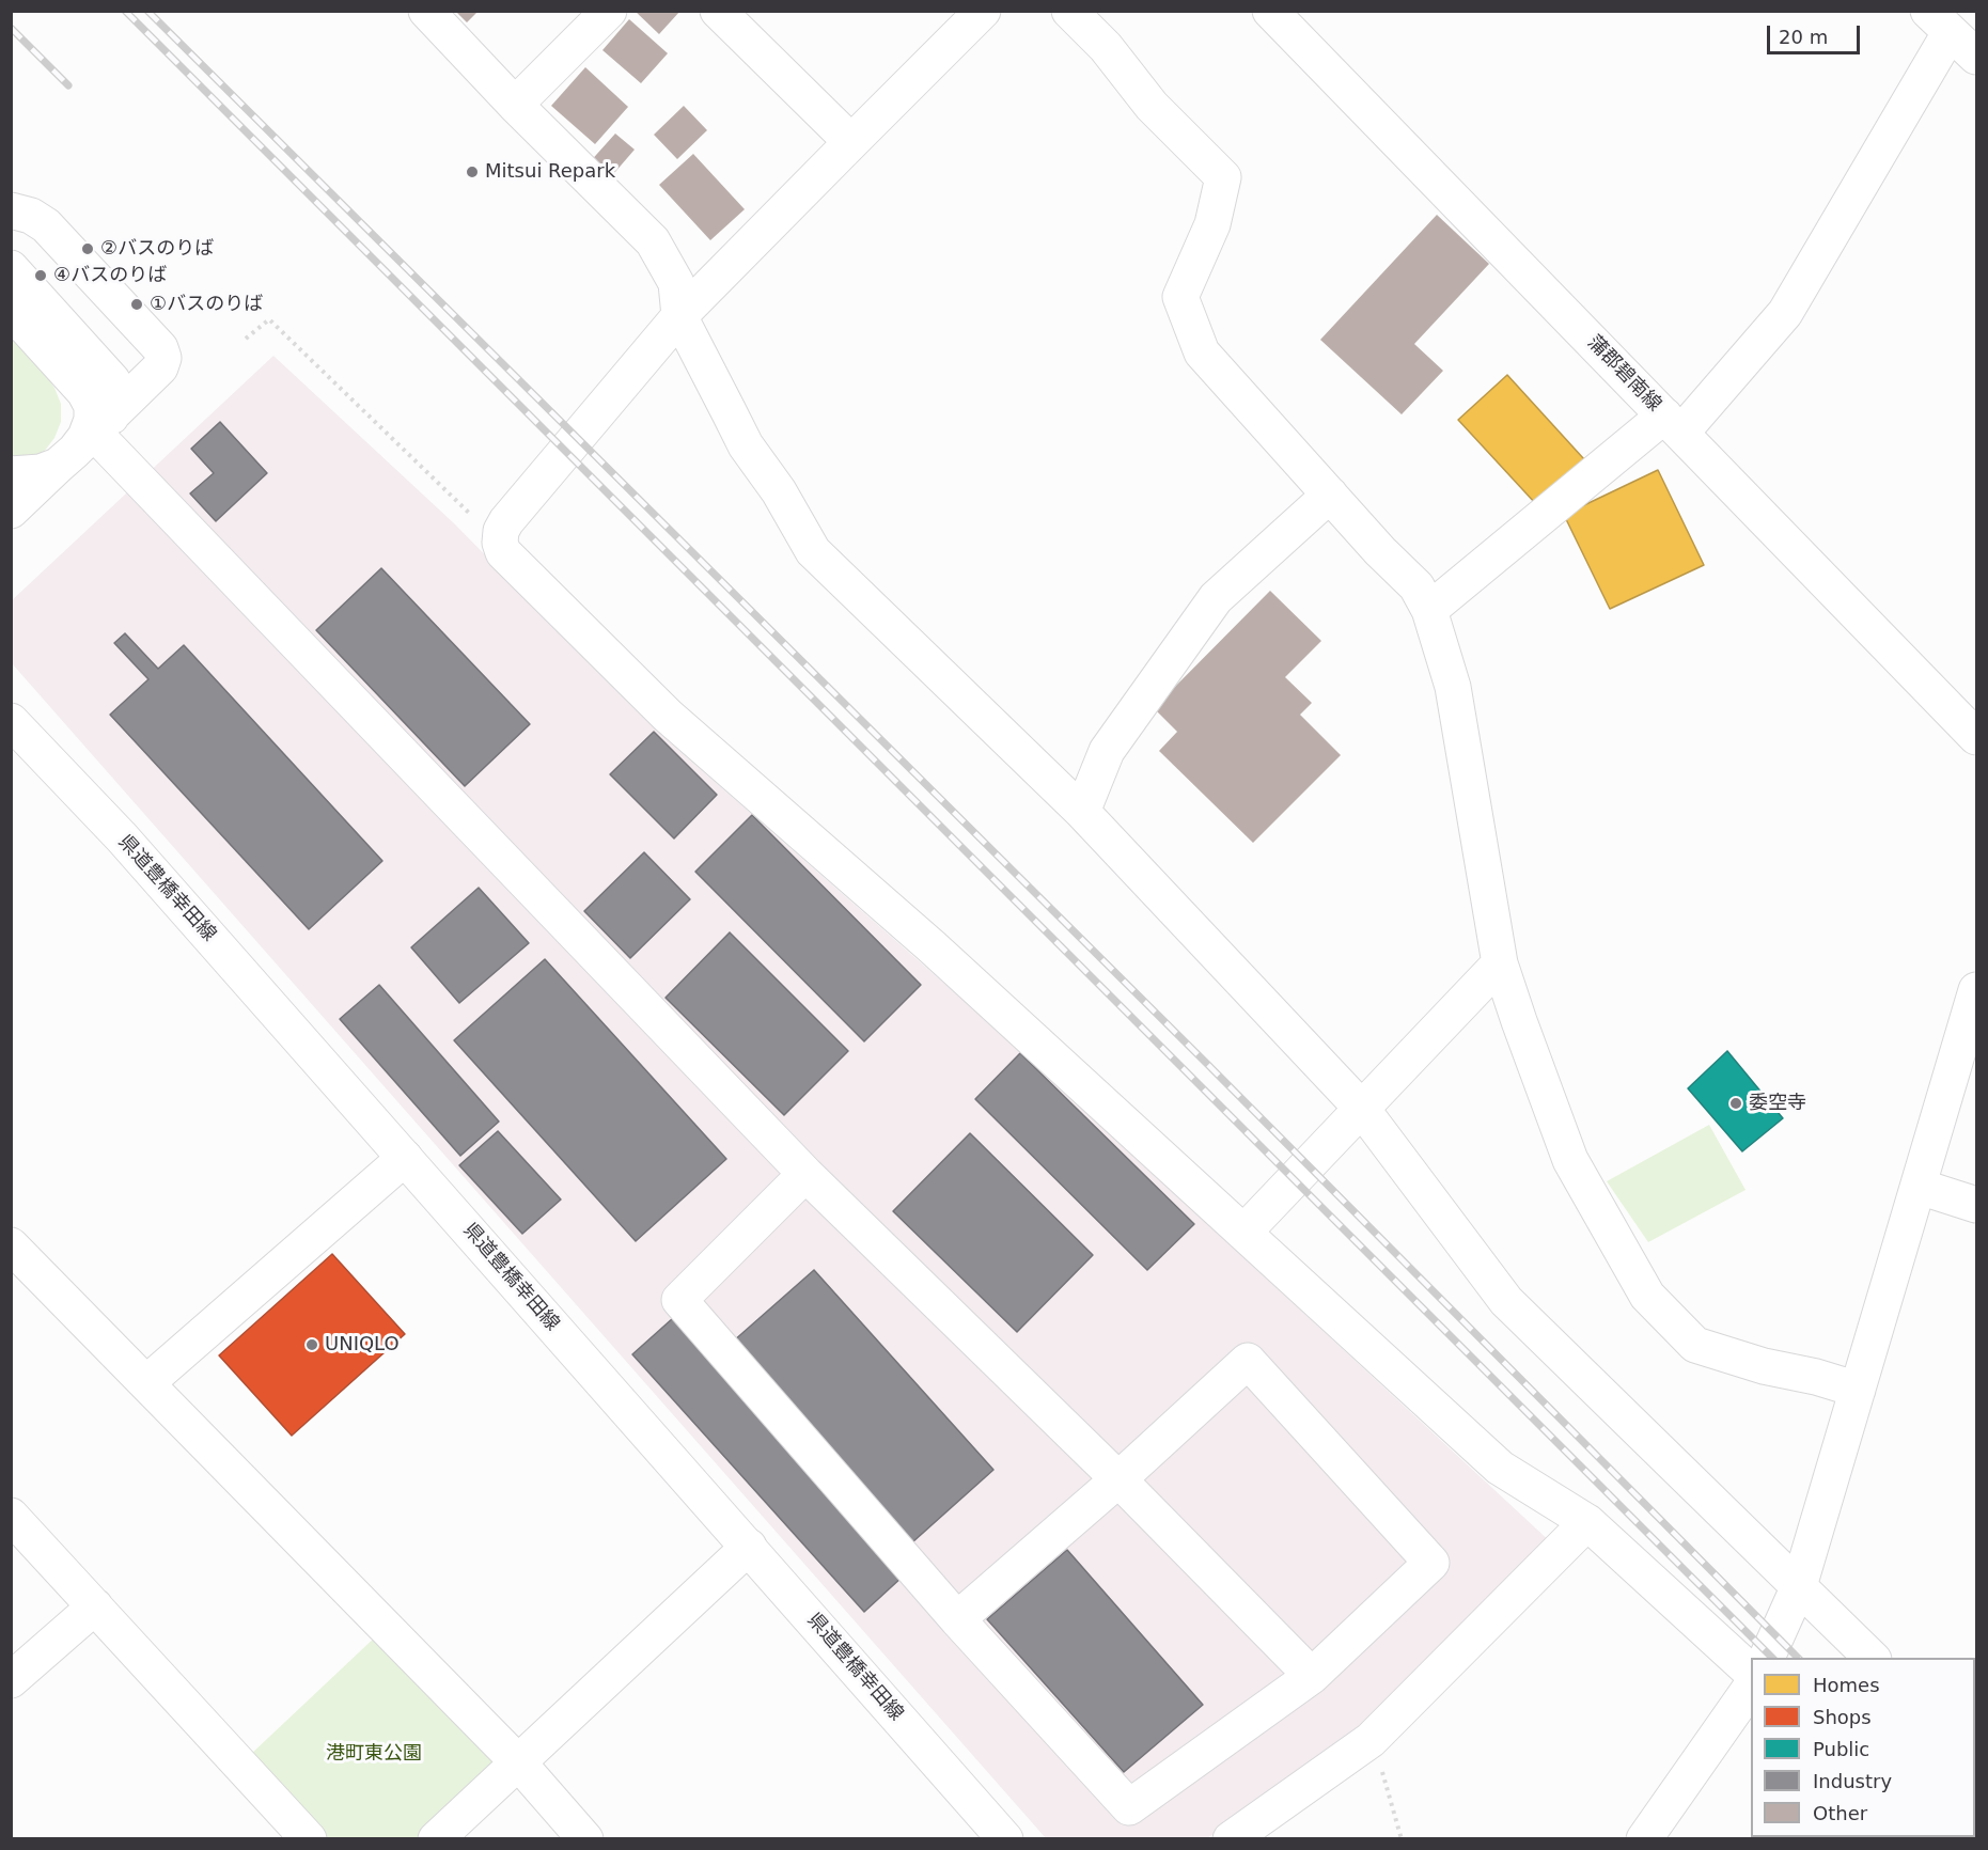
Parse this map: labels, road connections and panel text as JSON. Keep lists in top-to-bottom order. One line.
{"streets":{"street":["蒲郡碧南線","県道豊橋幸田線"]},"parks":["港町東公園"],"places":["Mitsui Repark","②バスのりば","④バスのりば","①バスのりば","委空寺","UNIQLO"],"legend":["Homes","Shops","Public","Industry","Other"],"scale_bar":"20 m"}
